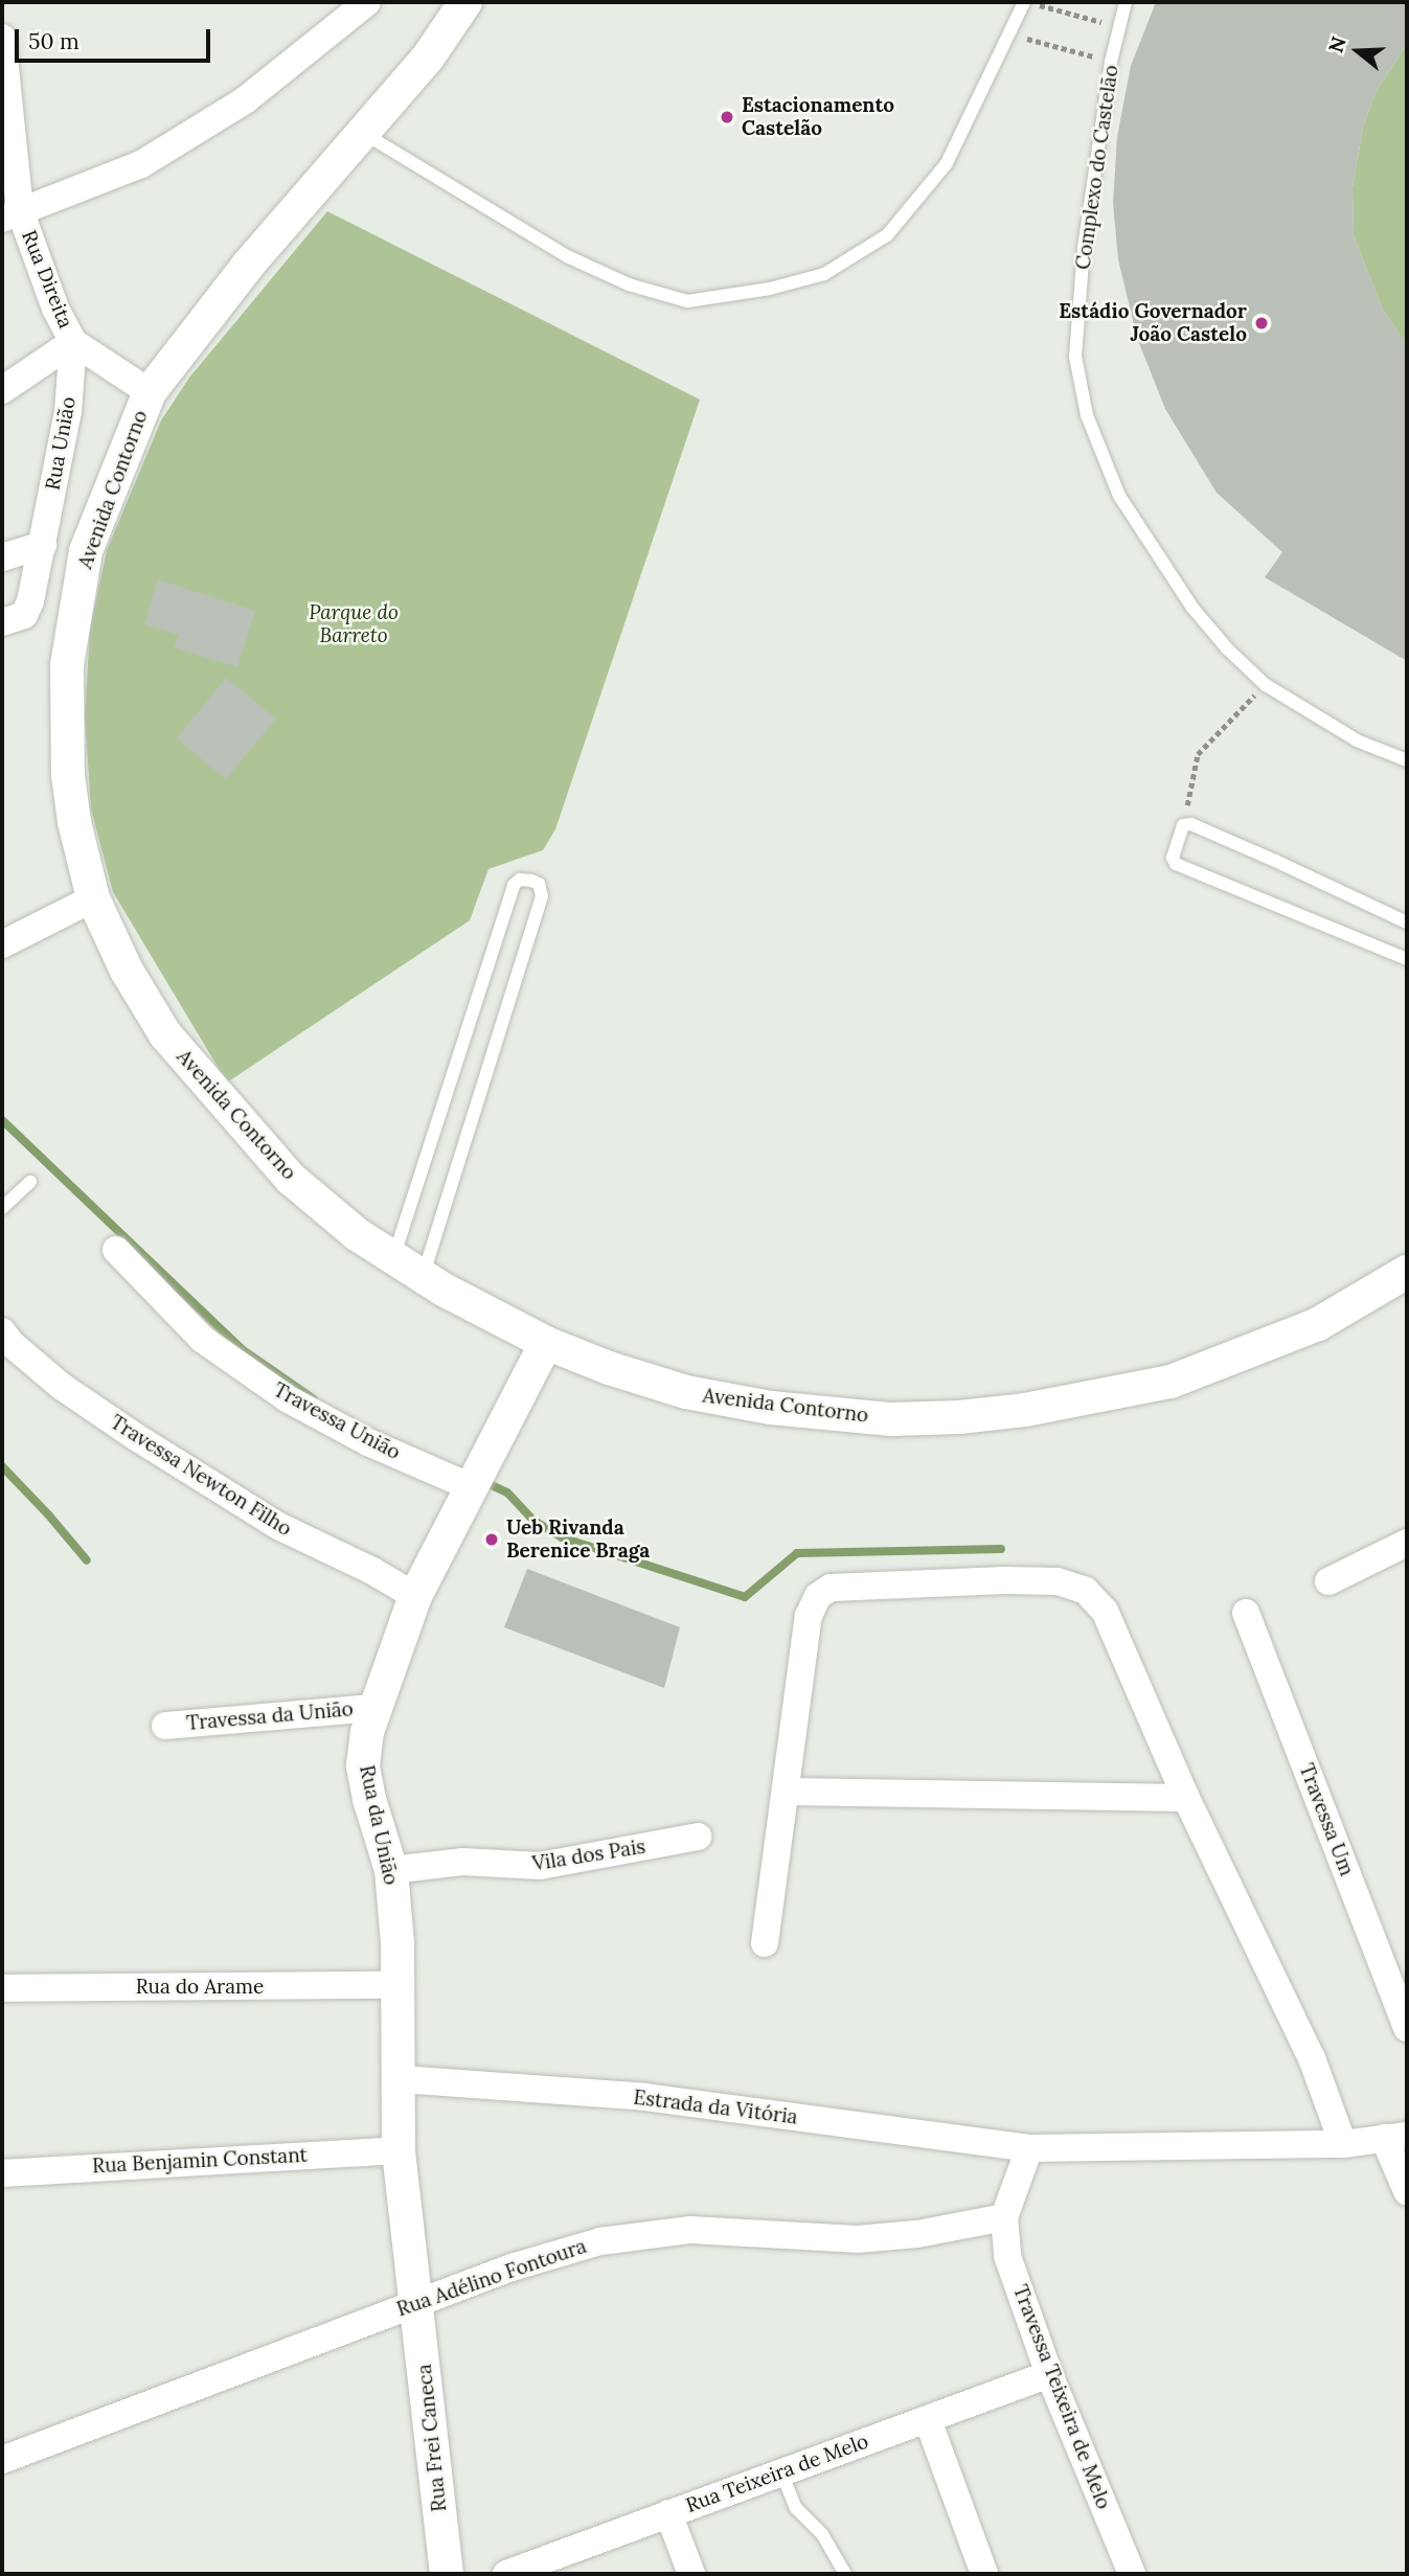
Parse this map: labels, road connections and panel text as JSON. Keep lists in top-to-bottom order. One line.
{"streets":{"street":["Rua Direita","Rua União","Avenida Contorno","Travessa União","Travessa Newton Filho","Travessa da União","Travessa Um","Rua da União","Vila dos Pais","Rua do Arame","Estrada da Vitória","Rua Benjamin Constant","Rua Adélino Fontoura","Travessa Teixeira de Melo","Rua Frei Caneca","Rua Teixeira de Melo"],"lane":["Complexo do Castelão"]},"crossings":[["Rua Direita","Rua União"],["Rua Direita","Avenida Contorno"],["Avenida Contorno","Rua da União"],["Travessa União","Rua da União"],["Travessa Newton Filho","Rua da União"],["Travessa da União","Rua da União"],["Rua da União","Vila dos Pais"],["Rua da União","Rua do Arame"],["Rua da União","Estrada da Vitória"],["Rua da União","Rua Benjamin Constant"],["Rua da União","Rua Adélino Fontoura"],["Rua da União","Rua Frei Caneca"],["Rua Adélino Fontoura","Travessa Teixeira de Melo"],["Rua Adélino Fontoura","Rua Frei Caneca"],["Travessa Teixeira de Melo","Rua Teixeira de Melo"]],"parks":["Parque do Barreto"],"places":["Estacionamento Castelão","Estádio Governador João Castelo","Ueb Rivanda Berenice Braga"],"scale_bar":"50 m","north":"left"}
